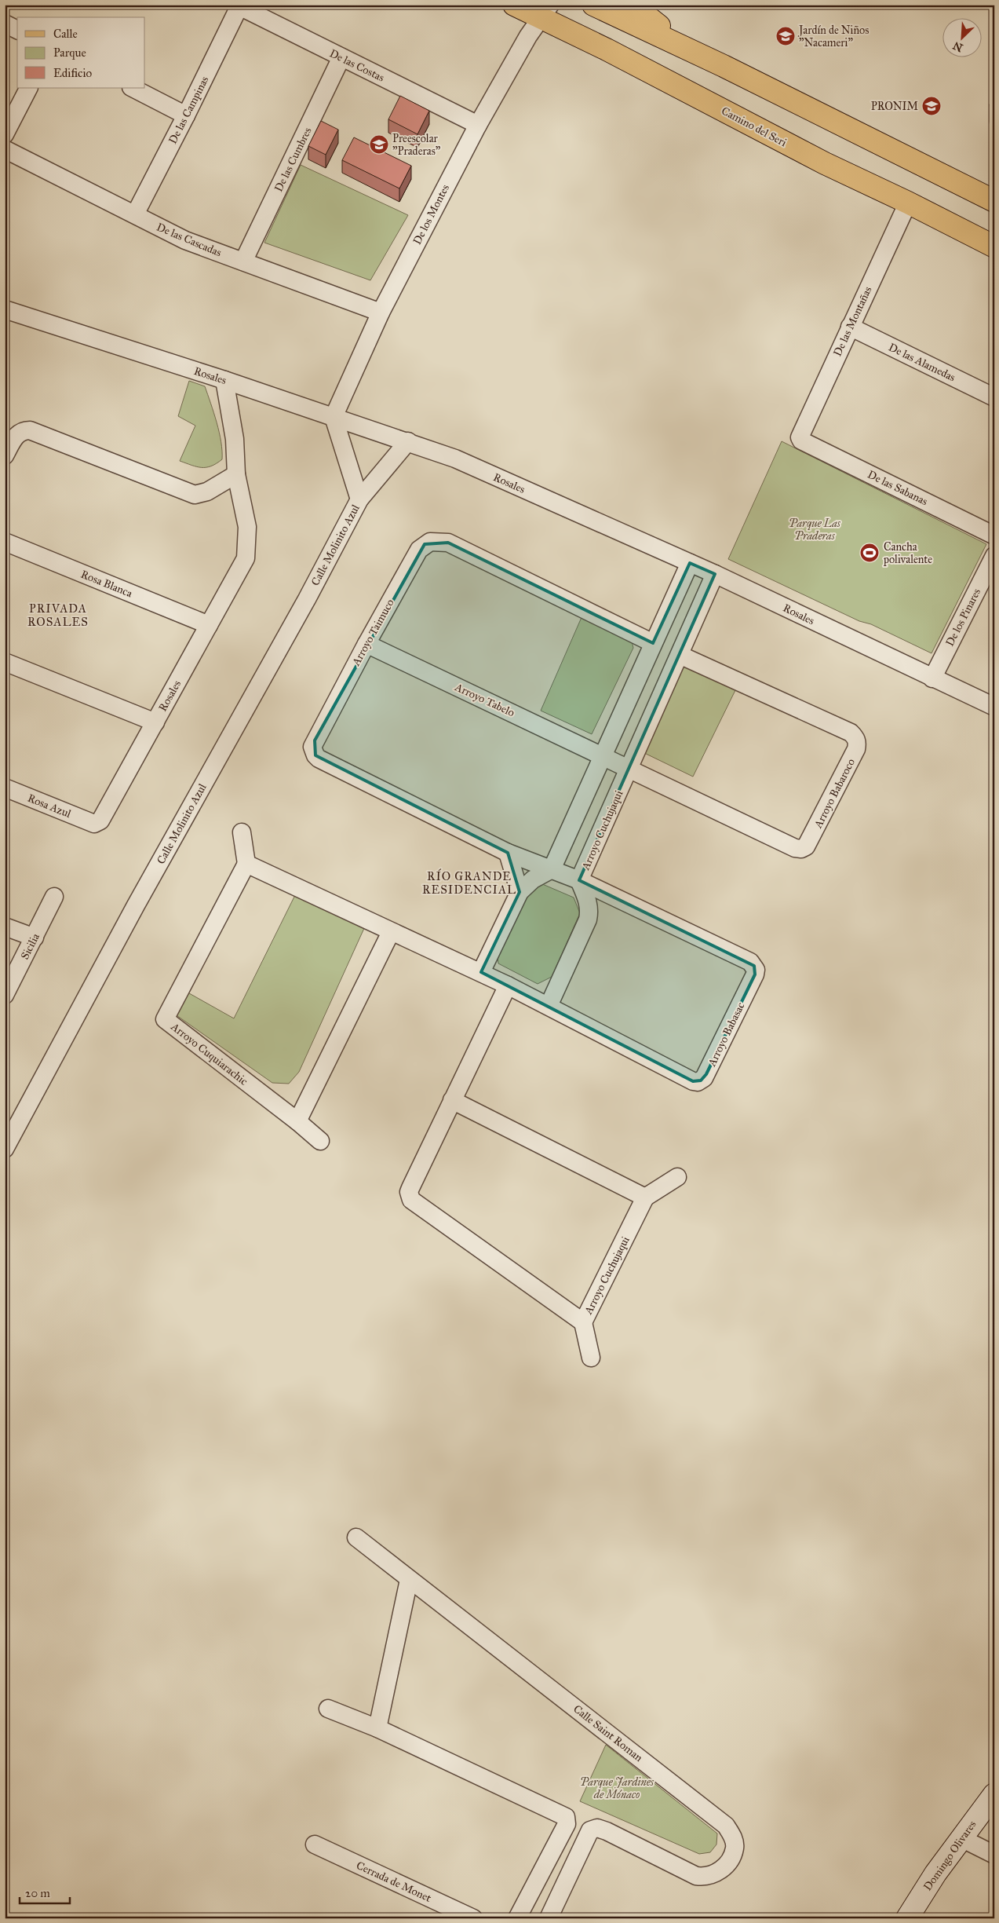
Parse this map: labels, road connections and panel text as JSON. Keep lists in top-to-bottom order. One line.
{"streets":{"main road":["Camino del Seri","Domingo Olivares"],"street":["De las Costas","De las Campinas","De las Cumbres","De los Montes","De las Cascadas","De las Montañas","De las Alamedas","Rosales","De las Sabanas","Calle Molinito Azul","Rosa Blanca","De los Pinares","Arroyo Taimuco","Arroyo Tabelo","Arroyo Babaroco","Rosa Azul","Arroyo Cuchujaqui","Sicilia","Arroyo Babasac","Arroyo Cuquiarachic","Calle Saint Roman","Cerrada de Monet"]},"crossings":[["De las Costas","De las Campinas"],["De las Costas","De las Cumbres"],["De las Costas","De los Montes"],["De las Campinas","De las Cascadas"],["Camino del Seri","De los Montes"],["Camino del Seri","De las Montañas"],["De las Cumbres","De las Cascadas"],["De los Montes","De las Cascadas"],["De los Montes","Rosales"],["De los Montes","Calle Molinito Azul"],["De las Montañas","De las Alamedas"],["De las Montañas","De las Sabanas"],["Rosales","Calle Molinito Azul"],["Rosales","Rosa Blanca"],["Rosales","De los Pinares"],["Rosales","Rosa Azul"],["Rosales","Arroyo Cuchujaqui"],["Arroyo Taimuco","Arroyo Tabelo"],["Arroyo Taimuco","Arroyo Cuchujaqui"],["Arroyo Taimuco","Arroyo Babasac"],["Arroyo Tabelo","Arroyo Babaroco"],["Arroyo Tabelo","Arroyo Cuchujaqui"],["Arroyo Babaroco","Arroyo Cuchujaqui"],["Arroyo Cuchujaqui","Arroyo Babasac"]],"districts":["PRIVADA ROSALES","RÍO GRANDE RESIDENCIAL"],"parks":["Parque Las Praderas","Parque Jardines de Mónaco"],"places":{"school or university":["Jardín de Niños \"Nacameri\"","PRONIM","Preescolar \"Praderas\""],"sports":["Cancha polivalente"]},"legend":["Calle","Parque","Edificio"],"scale_bar":"20 m","north":"bottom left"}
